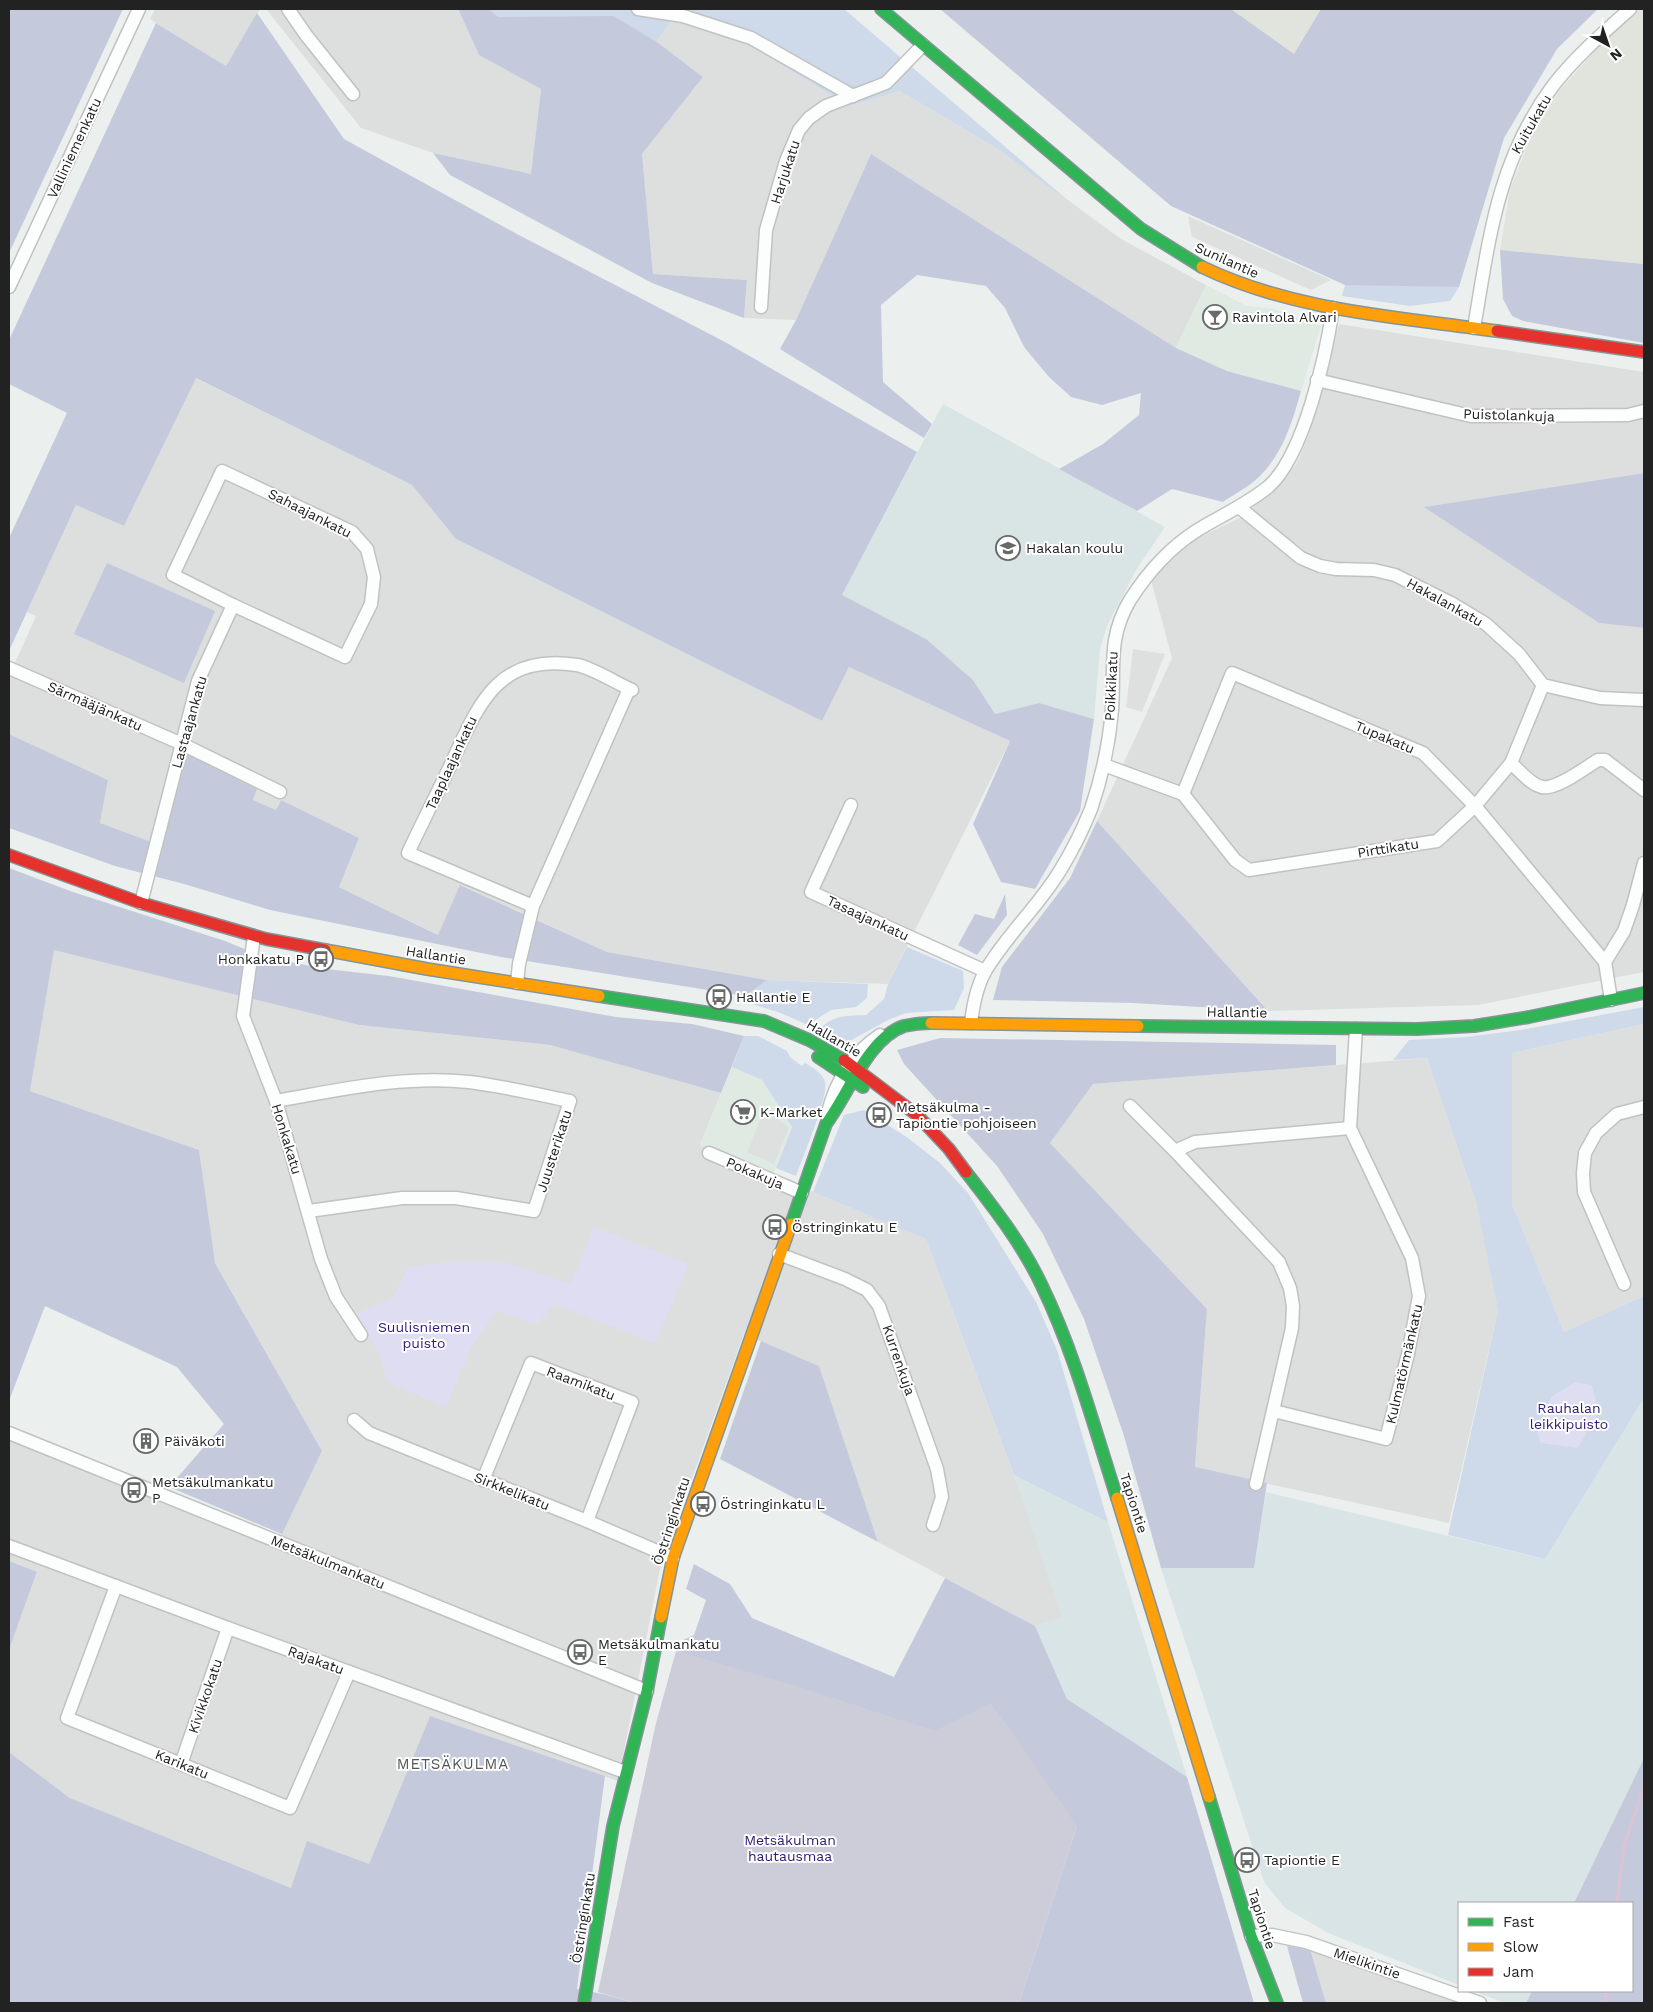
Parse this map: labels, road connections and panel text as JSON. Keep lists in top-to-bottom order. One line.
{"streets":{"street":["Kuitukatu","Valliniemenkatu","Harjukatu","Sunilantie","Puistolankuja","Sahaajankatu","Hakalankatu","Poikkikatu","Särmääjänkatu","Lastaajankatu","Tupakatu","Taaplaajankatu","Pirttikatu","Tasaajankatu","Hallantie","Honkakatu","Juusterikatu","Pokakuja","Kurrenkuja","Kulmatörmänkatu","Raamikatu","Sirkkelikatu","Tapiontie","Östringinkatu","Metsäkulmankatu","Rajakatu","Kivikkokatu","Karikatu","Mielikintie"]},"crossings":[["Kuitukatu","Sunilantie"],["Harjukatu","Sunilantie"],["Sunilantie","Poikkikatu"],["Puistolankuja","Poikkikatu"],["Sahaajankatu","Lastaajankatu"],["Hakalankatu","Poikkikatu"],["Hakalankatu","Pirttikatu"],["Poikkikatu","Tasaajankatu"],["Poikkikatu","Hallantie"],["Särmääjänkatu","Lastaajankatu"],["Lastaajankatu","Hallantie"],["Tupakatu","Pirttikatu"],["Taaplaajankatu","Hallantie"],["Hallantie","Honkakatu"],["Hallantie","Kulmatörmänkatu"],["Hallantie","Tapiontie"],["Honkakatu","Juusterikatu"],["Pokakuja","Östringinkatu"],["Kurrenkuja","Östringinkatu"],["Raamikatu","Sirkkelikatu"],["Sirkkelikatu","Östringinkatu"],["Tapiontie","Mielikintie"],["Östringinkatu","Metsäkulmankatu"],["Östringinkatu","Rajakatu"],["Rajakatu","Kivikkokatu"],["Rajakatu","Karikatu"],["Kivikkokatu","Karikatu"]],"districts":["METSÄKULMA"],"parks":["Suulisniemen puisto","Rauhalan leikkipuisto","Metsäkulman hautausmaa"],"places":{"bar":["Ravintola Alvari"],"school or university":["Hakalan koulu"],"bus stop":["Honkakatu P","Hallantie E","Metsäkulma - Tapiontie pohjoiseen","Östringinkatu E","Metsäkulmankatu P","Östringinkatu L","Metsäkulmankatu E","Tapiontie E"],"supermarket":["K-Market"],"building":["Päiväkoti"]},"legend":["Fast","Slow","Jam"],"north":"bottom right"}
